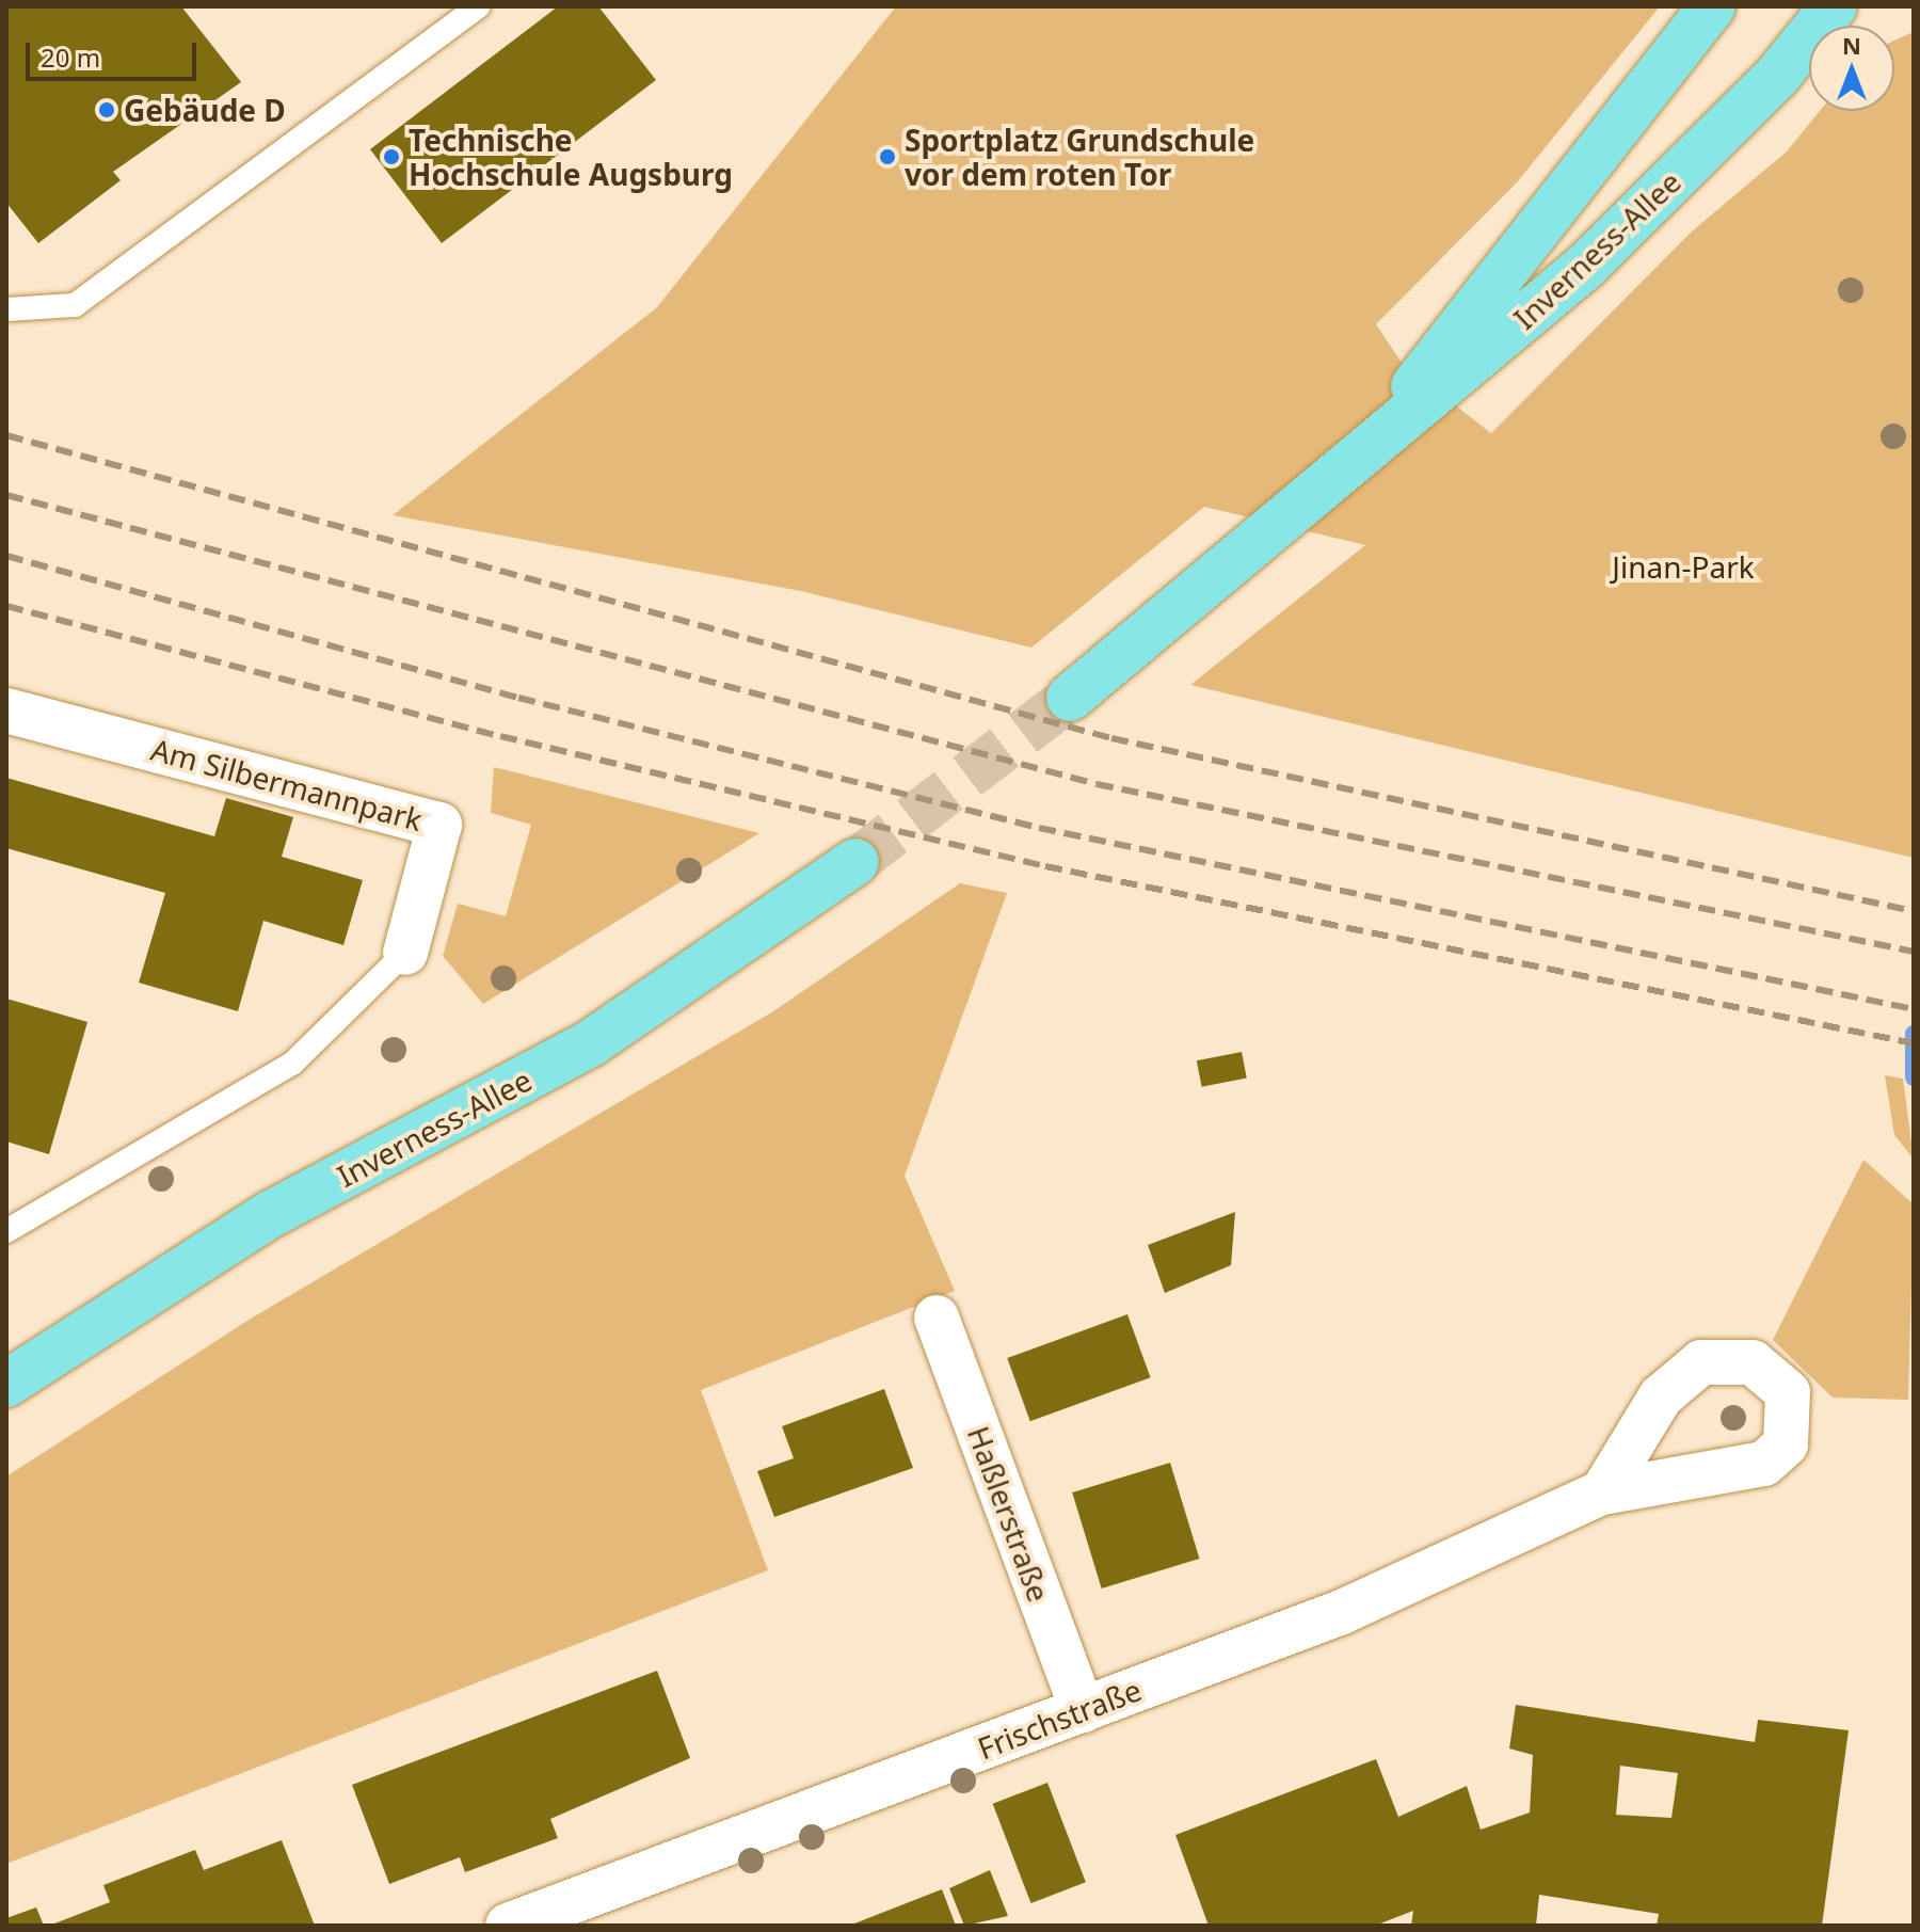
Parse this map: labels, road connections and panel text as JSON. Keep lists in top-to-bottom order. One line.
{"streets":{"main road":["Inverness-Allee"],"street":["Am Silbermannpark","Haßlerstraße","Frischstraße"]},"crossings":[["Haßlerstraße","Frischstraße"]],"parks":["Jinan-Park"],"places":["Gebäude D","Technische Hochschule Augsburg","Sportplatz Grundschule vor dem roten Tor"],"scale_bar":"20 m","north":"top"}
